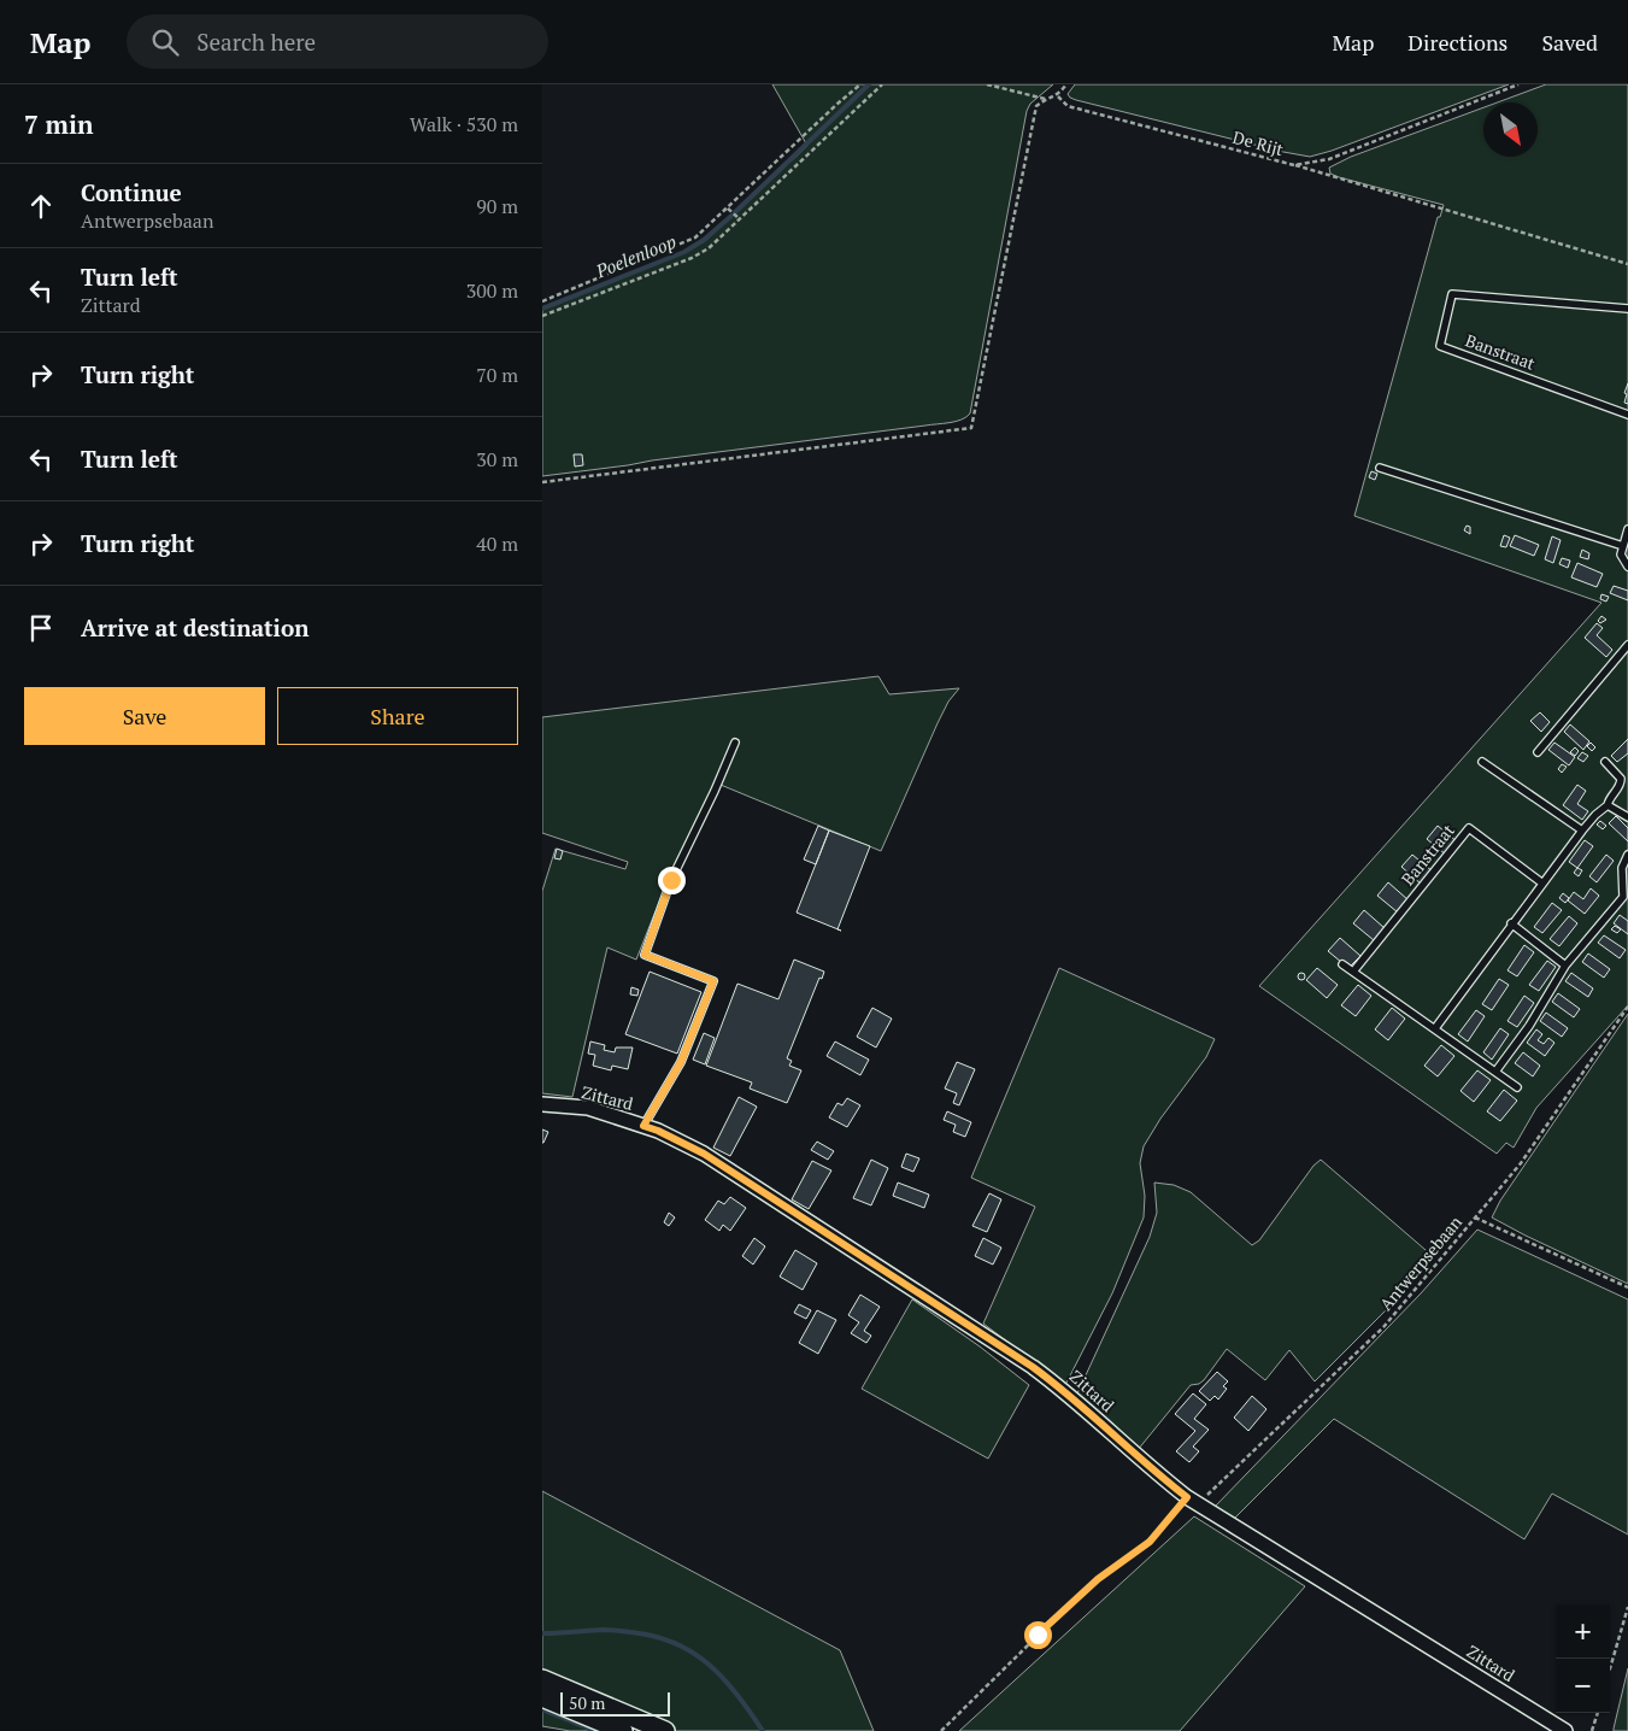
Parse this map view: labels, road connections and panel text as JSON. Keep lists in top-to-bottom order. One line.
{"streets":{"street":["Zittard"],"lane":["Banstraat"],"path":["De Rijt","Antwerpsebaan"]},"crossings":[["Zittard","Antwerpsebaan"]],"water":["Poelenloop"],"scale_bar":"50 m","north":"bottom right","page":{"header":"Map","search":"Search here","nav":["Map","Directions","Saved"],"heading":["7 min","Walk · 530 m"],"list":[["Continue","Antwerpsebaan","90 m"],["Turn left","Zittard","300 m"],["Turn right","70 m"],["Turn left","30 m"],["Turn right","40 m"],"Arrive at destination"],"buttons":["Save","Share"],"map_buttons":["+","−"],"scale":"50 m"}}
